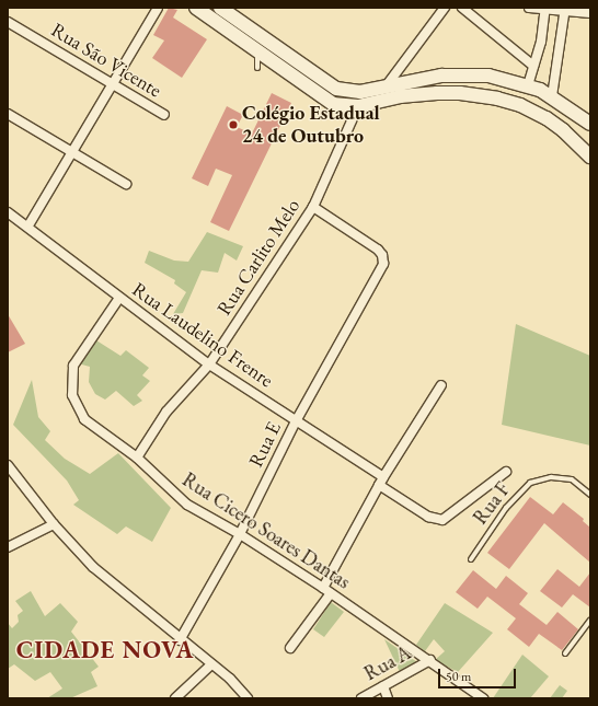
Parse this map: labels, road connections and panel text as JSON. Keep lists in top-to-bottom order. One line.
{"streets":{"street":["Rua São Vicente","Rua Carlito Melo","Rua Laudelino Frenre","Rua E","Rua Cicero Soares Dantas","Rua A"],"lane":["Rua F"]},"crossings":[["Rua Carlito Melo","Rua Laudelino Frenre"],["Rua Carlito Melo","Rua E"],["Rua Carlito Melo","Rua Cicero Soares Dantas"],["Rua Laudelino Frenre","Rua E"],["Rua Laudelino Frenre","Rua Cicero Soares Dantas"],["Rua E","Rua Cicero Soares Dantas"],["Rua Cicero Soares Dantas","Rua A"]],"districts":["CIDADE NOVA"],"places":["Colégio Estadual 24 de Outubro"],"scale_bar":"50 m"}
